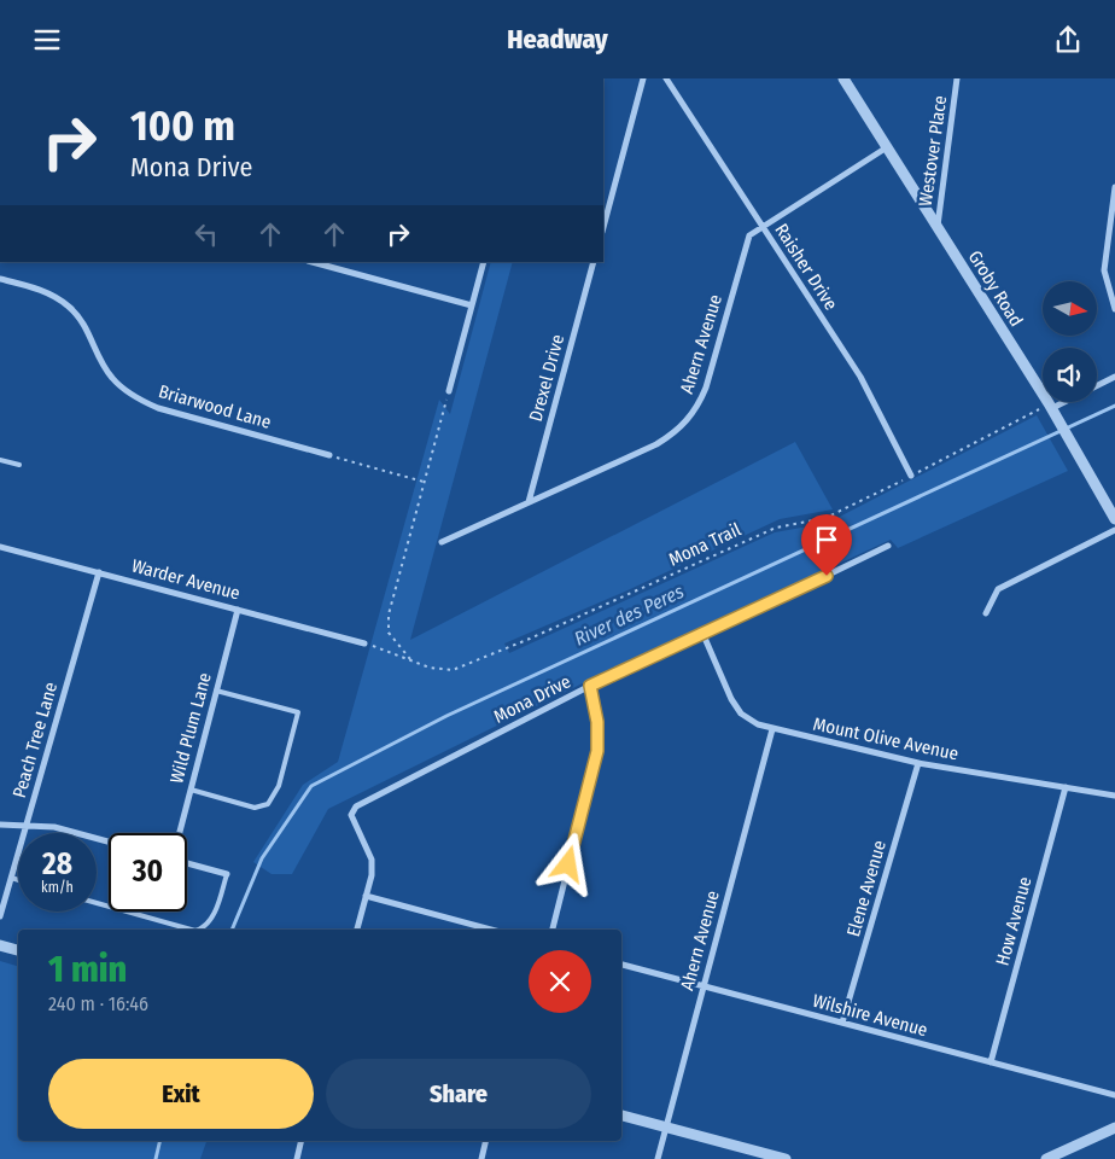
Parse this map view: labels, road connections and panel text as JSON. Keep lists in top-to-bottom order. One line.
{"streets":{"street":["Westover Place","Raisher Drive","Groby Road","Ahern Avenue","Drexel Drive","Briarwood Lane","Warder Avenue","Mona Drive","Wild Plum Lane","Mount Olive Avenue","Peach Tree Lane","Elene Avenue","How Avenue","Wilshire Avenue"],"path":["Mona Trail"]},"crossings":[["Westover Place","Groby Road"],["Raisher Drive","Ahern Avenue"],["Raisher Drive","Mona Trail"],["Groby Road","Ahern Avenue"],["Groby Road","Mona Trail"],["Ahern Avenue","Drexel Drive"],["Ahern Avenue","Mount Olive Avenue"],["Ahern Avenue","Wilshire Avenue"],["Mona Trail","Warder Avenue"],["Warder Avenue","Wild Plum Lane"],["Warder Avenue","Peach Tree Lane"],["Mona Drive","Mount Olive Avenue"],["Mount Olive Avenue","Elene Avenue"],["Mount Olive Avenue","How Avenue"],["Elene Avenue","Wilshire Avenue"],["How Avenue","Wilshire Avenue"]],"water":["River des Peres"],"north":"right","page":{"header":"Headway","turn":["100 m","Mona Drive"],"speed":"28 km/h","limit":"30","heading":["1 min","240 m · 16:46"],"buttons":["Exit","Share"]}}
